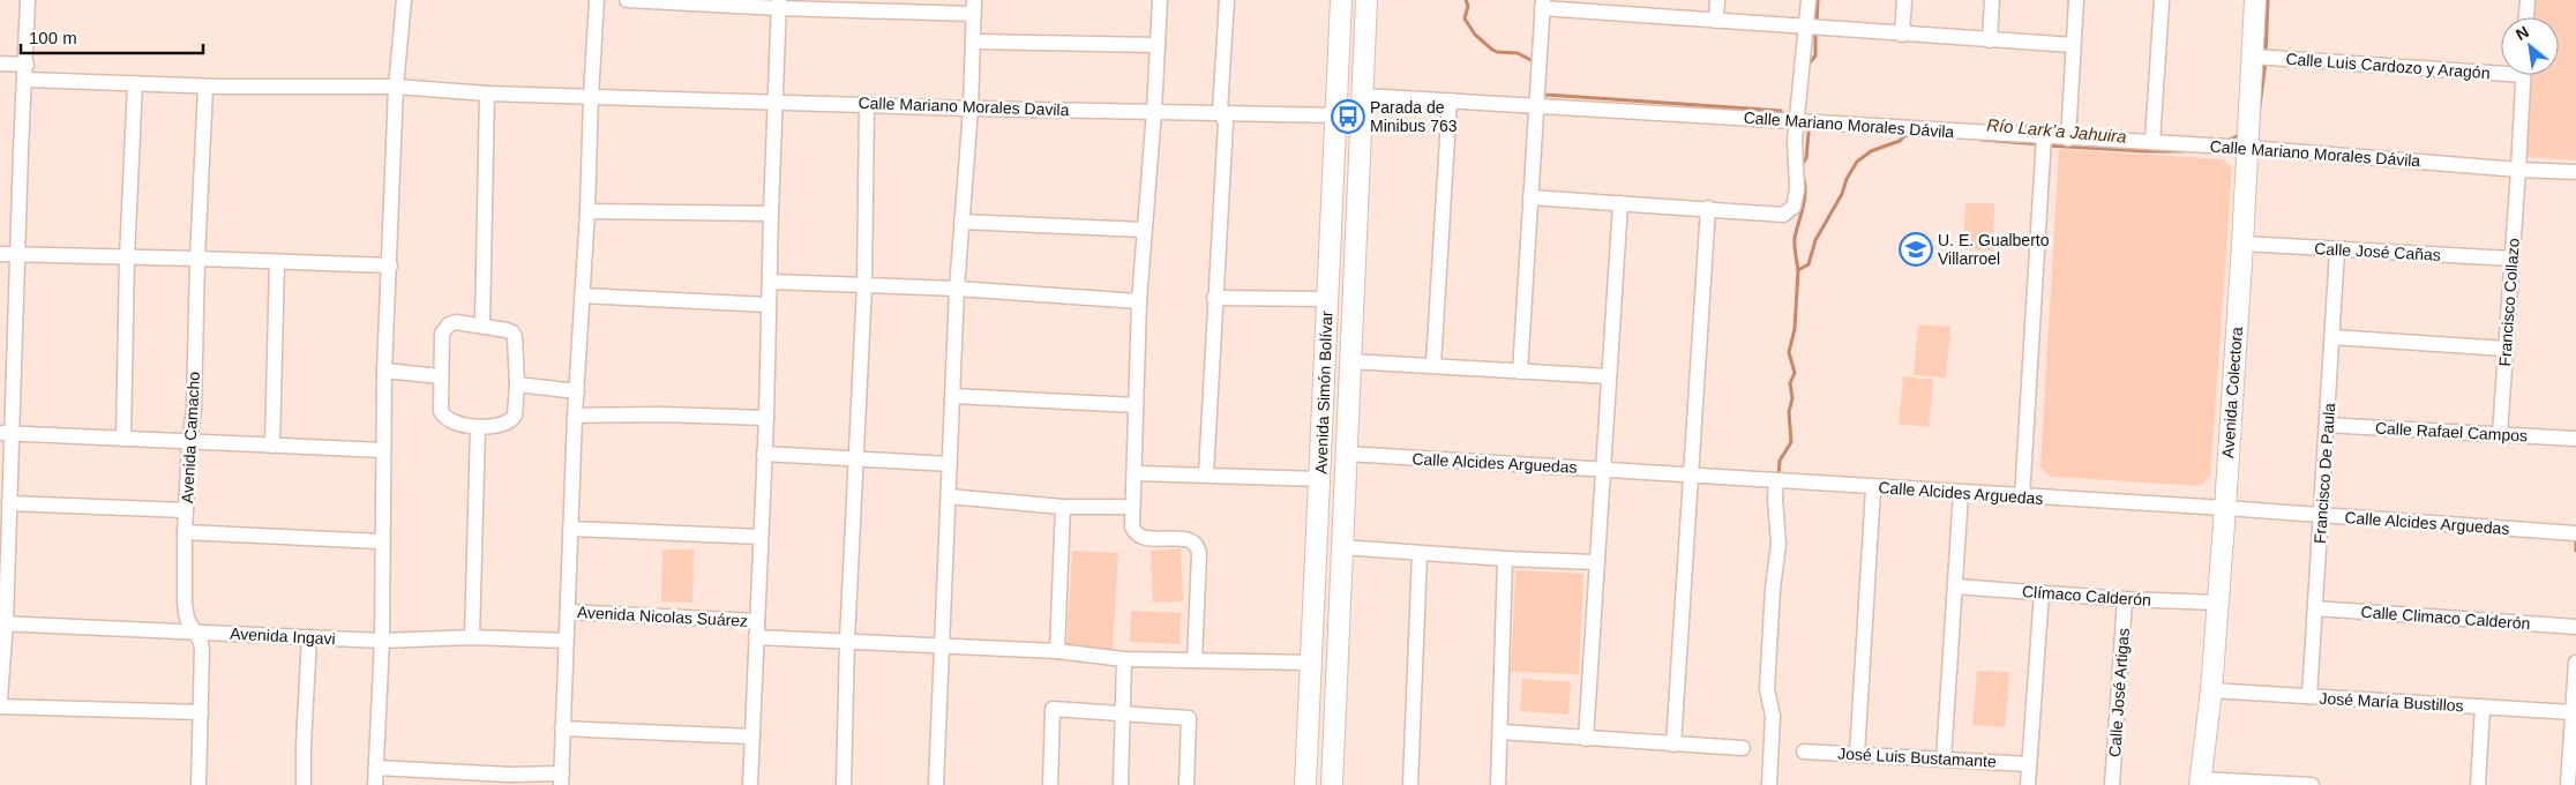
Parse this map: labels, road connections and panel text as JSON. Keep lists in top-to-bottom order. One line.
{"streets":{"street":["Calle Luis Cardozo y Aragón","Calle Mariano Morales Davila","Calle Mariano Morales Dávila","Calle José Cañas","Francisco Collazo","Avenida Simón Bolívar","Avenida Colectora","Calle Rafael Campos","Avenida Camacho","Calle Alcides Arguedas","Francisco De Paula","Clímaco Calderón","Avenida Nicolas Suárez","Calle Climaco Calderón","Avenida Ingavi","Calle José Artigas","José María Bustillos","José Luis Bustamante"]},"crossings":[["Calle Luis Cardozo y Aragón","Avenida Colectora"],["Calle Mariano Morales Davila","Avenida Simón Bolívar"],["Calle Mariano Morales Davila","Avenida Camacho"],["Calle Mariano Morales Dávila","Francisco Collazo"],["Calle Mariano Morales Dávila","Avenida Simón Bolívar"],["Calle Mariano Morales Dávila","Avenida Colectora"],["Calle José Cañas","Francisco Collazo"],["Calle José Cañas","Avenida Colectora"],["Calle José Cañas","Francisco De Paula"],["Francisco Collazo","Calle Rafael Campos"],["Avenida Simón Bolívar","Calle Alcides Arguedas"],["Avenida Colectora","Calle Alcides Arguedas"],["Avenida Colectora","Clímaco Calderón"],["Avenida Colectora","José María Bustillos"],["Calle Rafael Campos","Francisco De Paula"],["Avenida Camacho","Avenida Ingavi"],["Calle Alcides Arguedas","Francisco De Paula"],["Francisco De Paula","Calle Climaco Calderón"],["Francisco De Paula","José María Bustillos"],["Clímaco Calderón","Calle José Artigas"]],"water":["Río Lark’a Jahuira"],"places":{"bus stop":["Parada de Minibus 763"],"school or university":["U. E. Gualberto Villarroel"]},"scale_bar":"100 m","north":"top left"}
